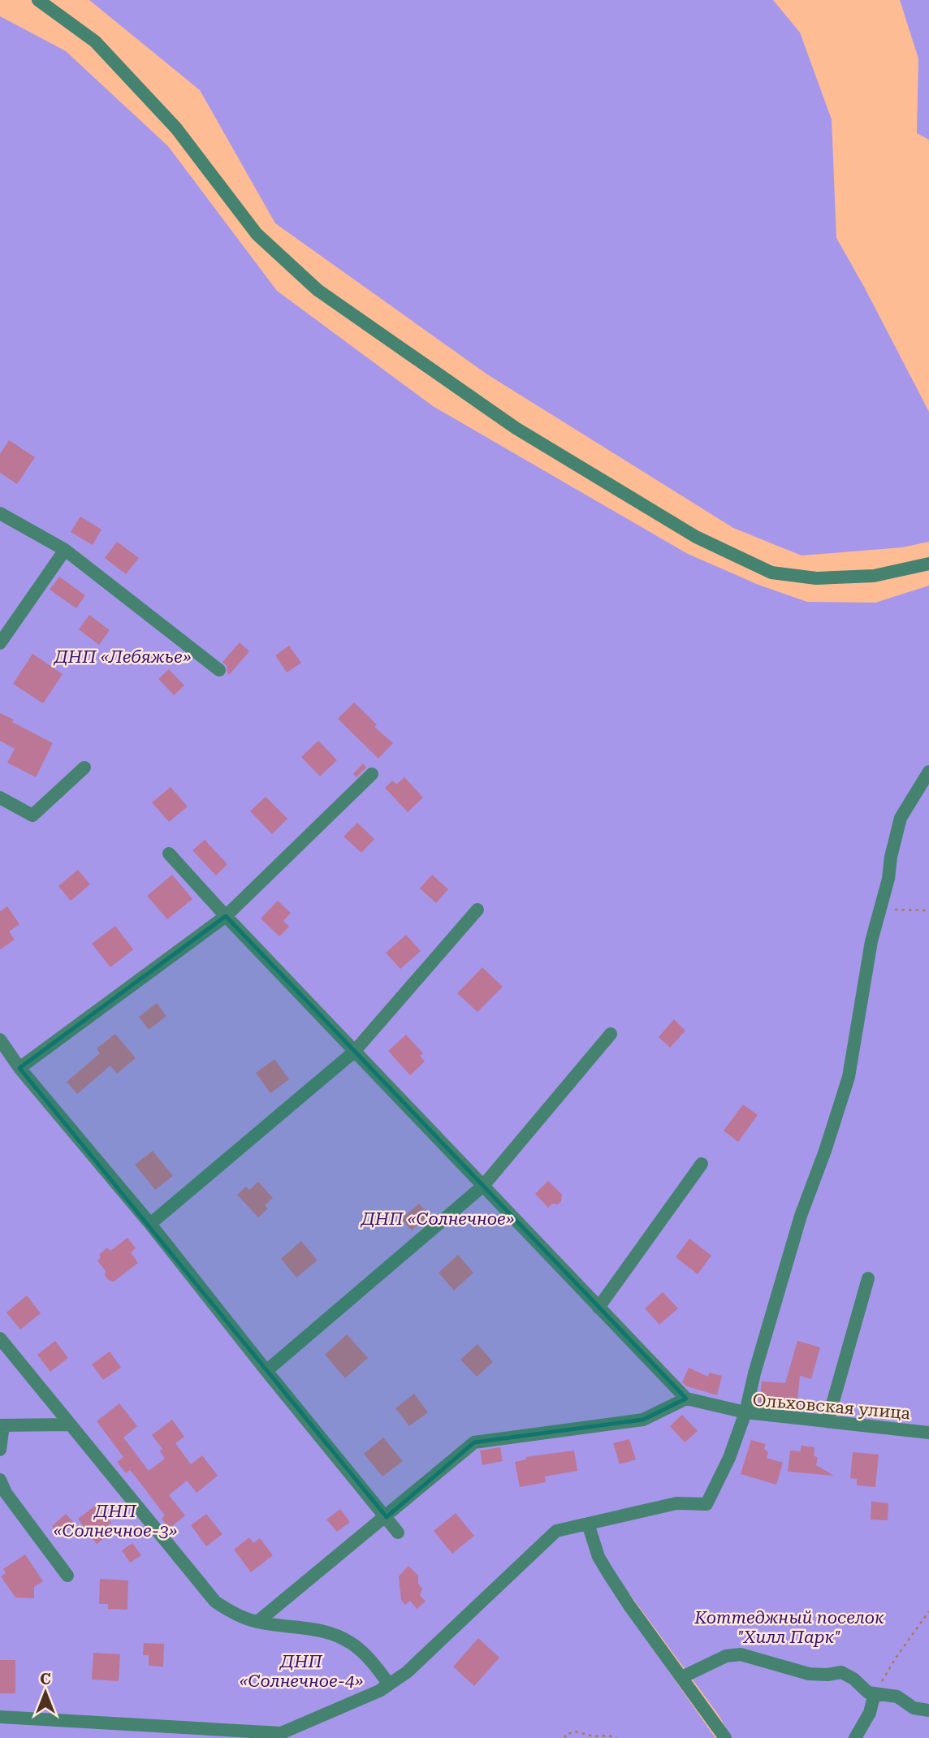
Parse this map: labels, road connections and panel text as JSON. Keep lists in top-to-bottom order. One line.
{"streets":{"street":["Ольховская улица"]},"parks":["ДНП «Лебяжье»","ДНП «Солнечное»","ДНП «Солнечное-3»","Коттеджный поселок \"Хилл Парк\"","ДНП «Солнечное-4»"],"north":"top"}
